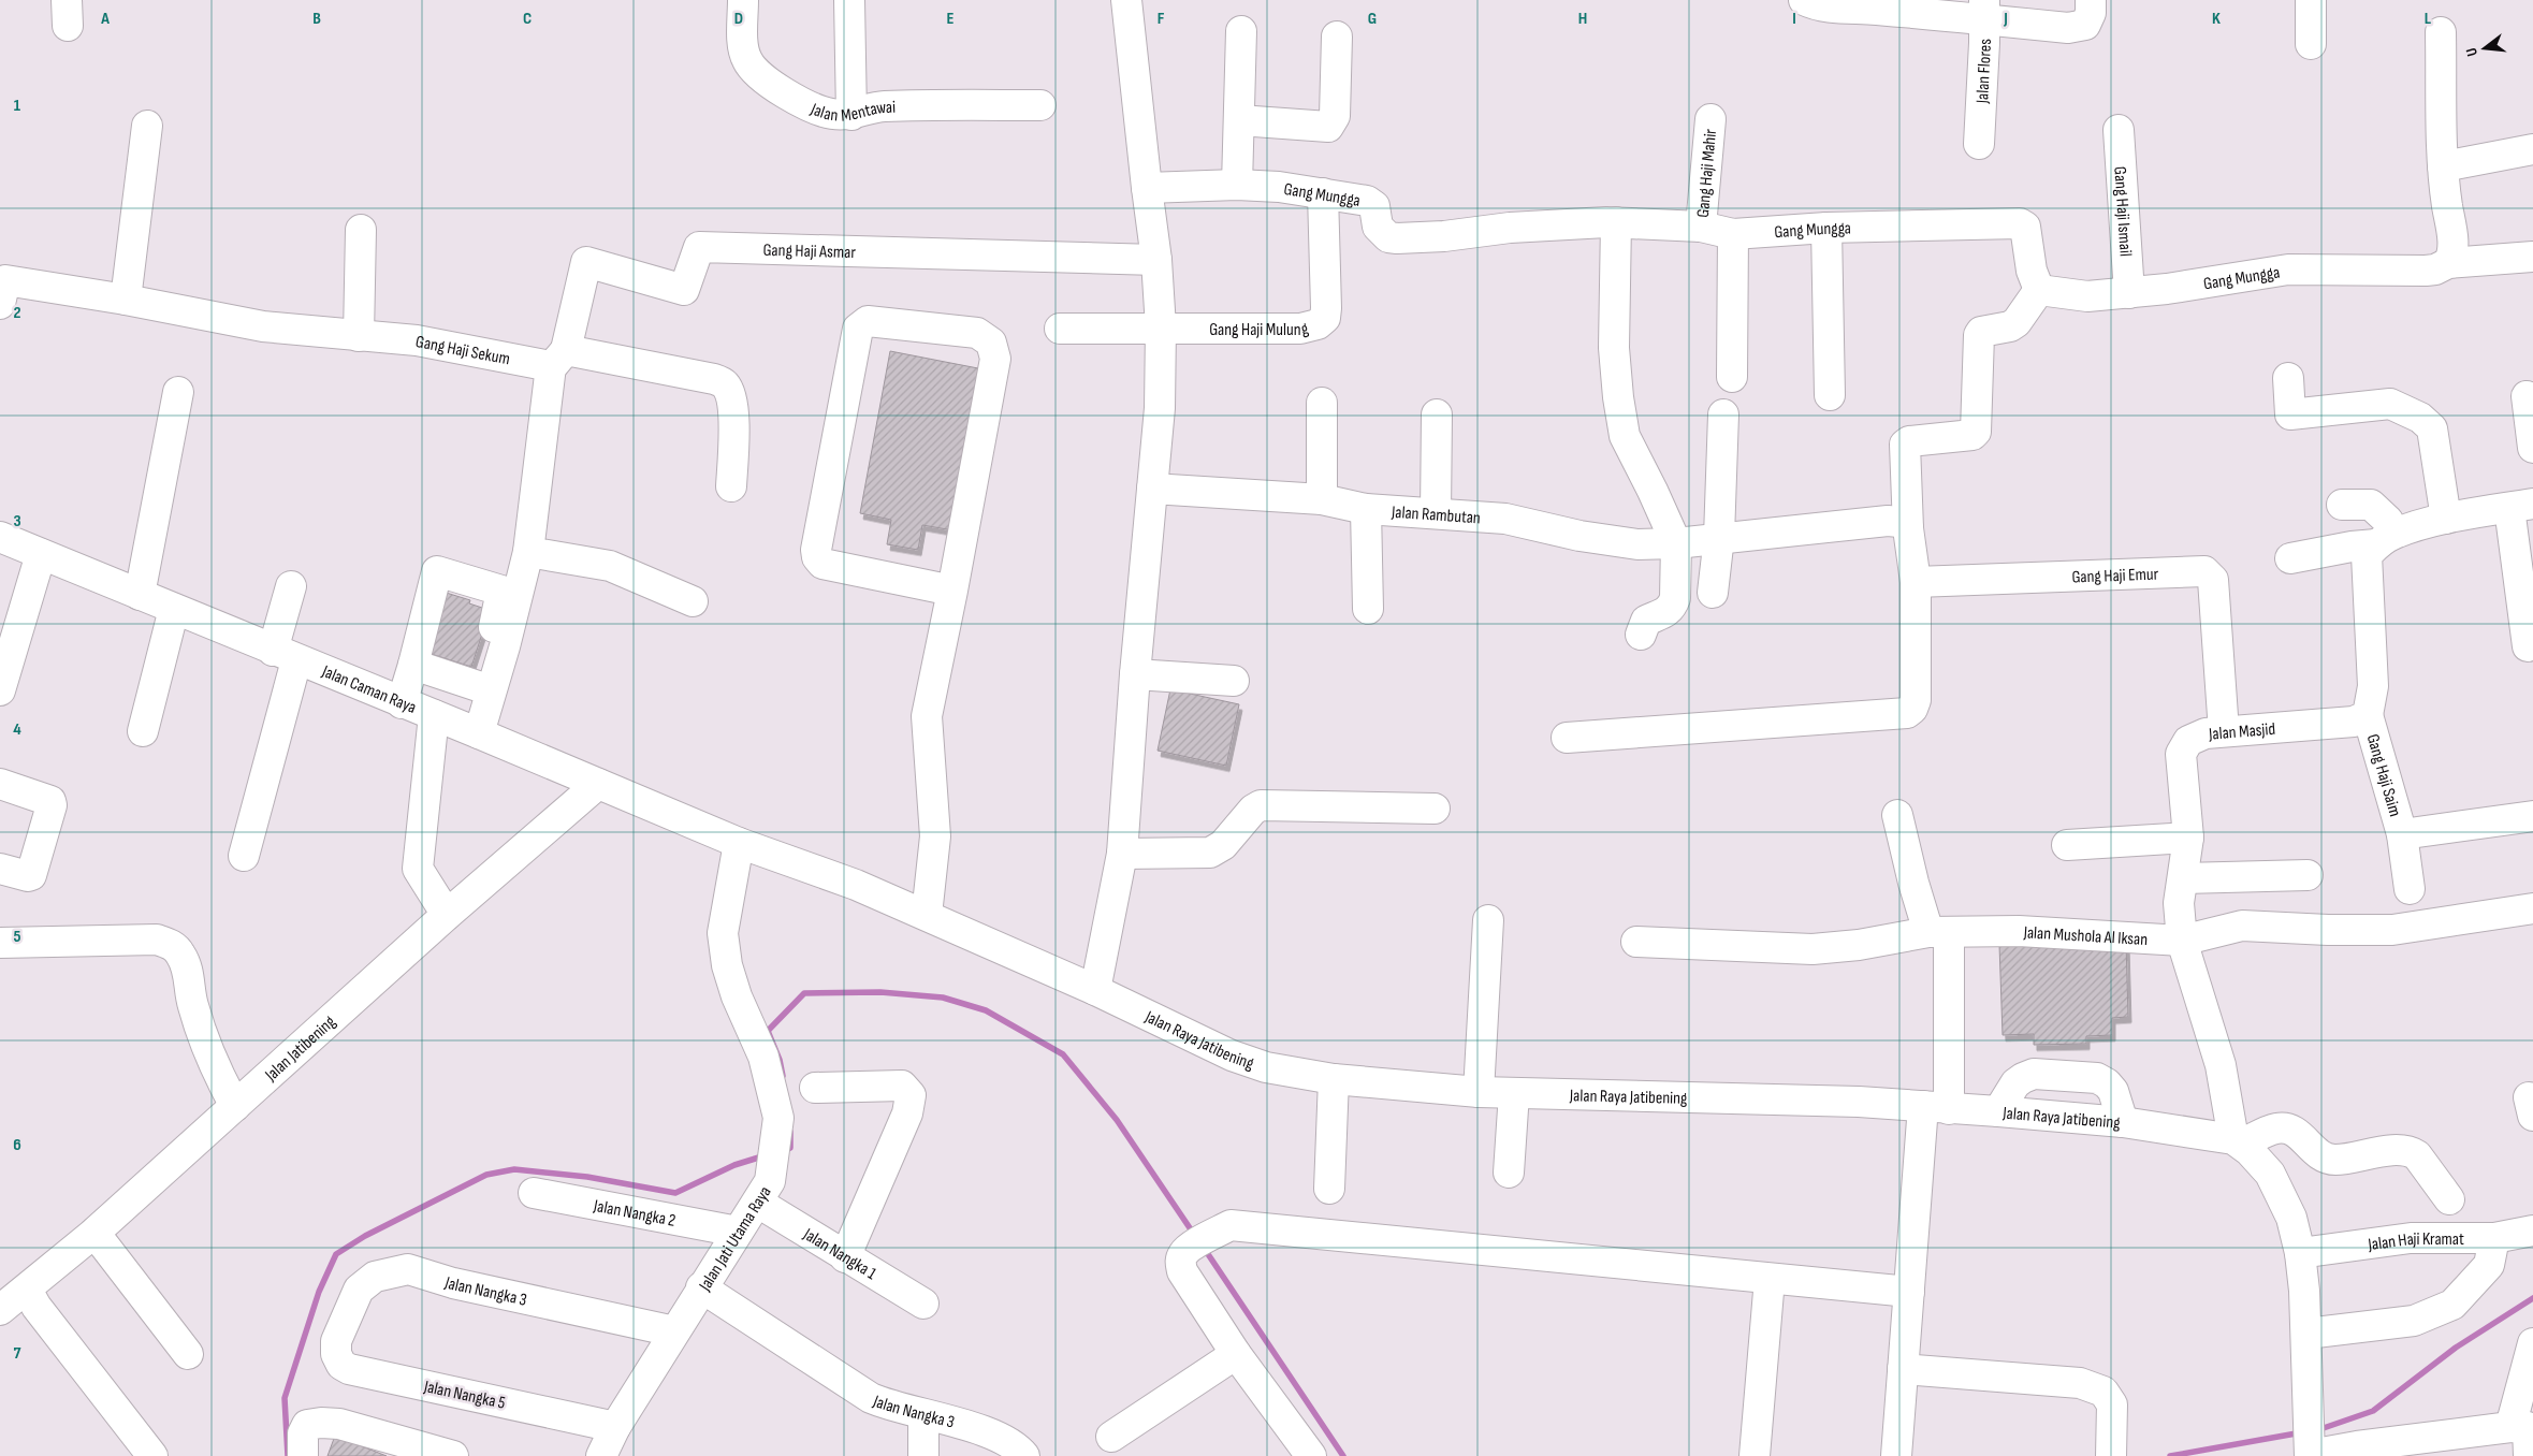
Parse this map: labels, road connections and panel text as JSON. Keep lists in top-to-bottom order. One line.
{"streets":{"street":["Jalan Flores","Jalan Mentawai","Gang Haji Mahir","Gang Mungga","Gang Haji Ismail","Gang Haji Asmar","Gang Haji Mulung","Gang Haji Sekum","Jalan Rambutan","Gang Haji Emur","Jalan Caman Raya","Jalan Masjid","Gang Haji Saim","Jalan Mushola Al Iksan","Jalan Raya Jatibening","Jalan Jatibening","Jalan Nangka 2","Jalan Jati Utama Raya","Jalan Haji Kramat","Jalan Nangka 1","Jalan Nangka 3","Jalan Nangka 5"]},"crossings":[["Gang Haji Mahir","Gang Mungga"],["Gang Mungga","Gang Haji Ismail"],["Gang Mungga","Gang Haji Mulung"],["Gang Haji Asmar","Gang Haji Sekum"],["Gang Haji Emur","Jalan Masjid"],["Jalan Caman Raya","Jalan Raya Jatibening"],["Jalan Caman Raya","Jalan Jatibening"],["Jalan Caman Raya","Jalan Jati Utama Raya"],["Jalan Masjid","Gang Haji Saim"],["Jalan Masjid","Jalan Mushola Al Iksan"],["Jalan Masjid","Jalan Raya Jatibening"],["Jalan Raya Jatibening","Jalan Jati Utama Raya"],["Jalan Nangka 2","Jalan Jati Utama Raya"],["Jalan Jati Utama Raya","Jalan Nangka 1"],["Jalan Jati Utama Raya","Jalan Nangka 3"],["Jalan Jati Utama Raya","Jalan Nangka 5"],["Jalan Nangka 3","Jalan Nangka 5"]],"north":"left","grid":{"columns":["A","B","C","D","E","F","G","H","I","J","K","L"],"rows":["1","2","3","4","5","6","7"]}}
